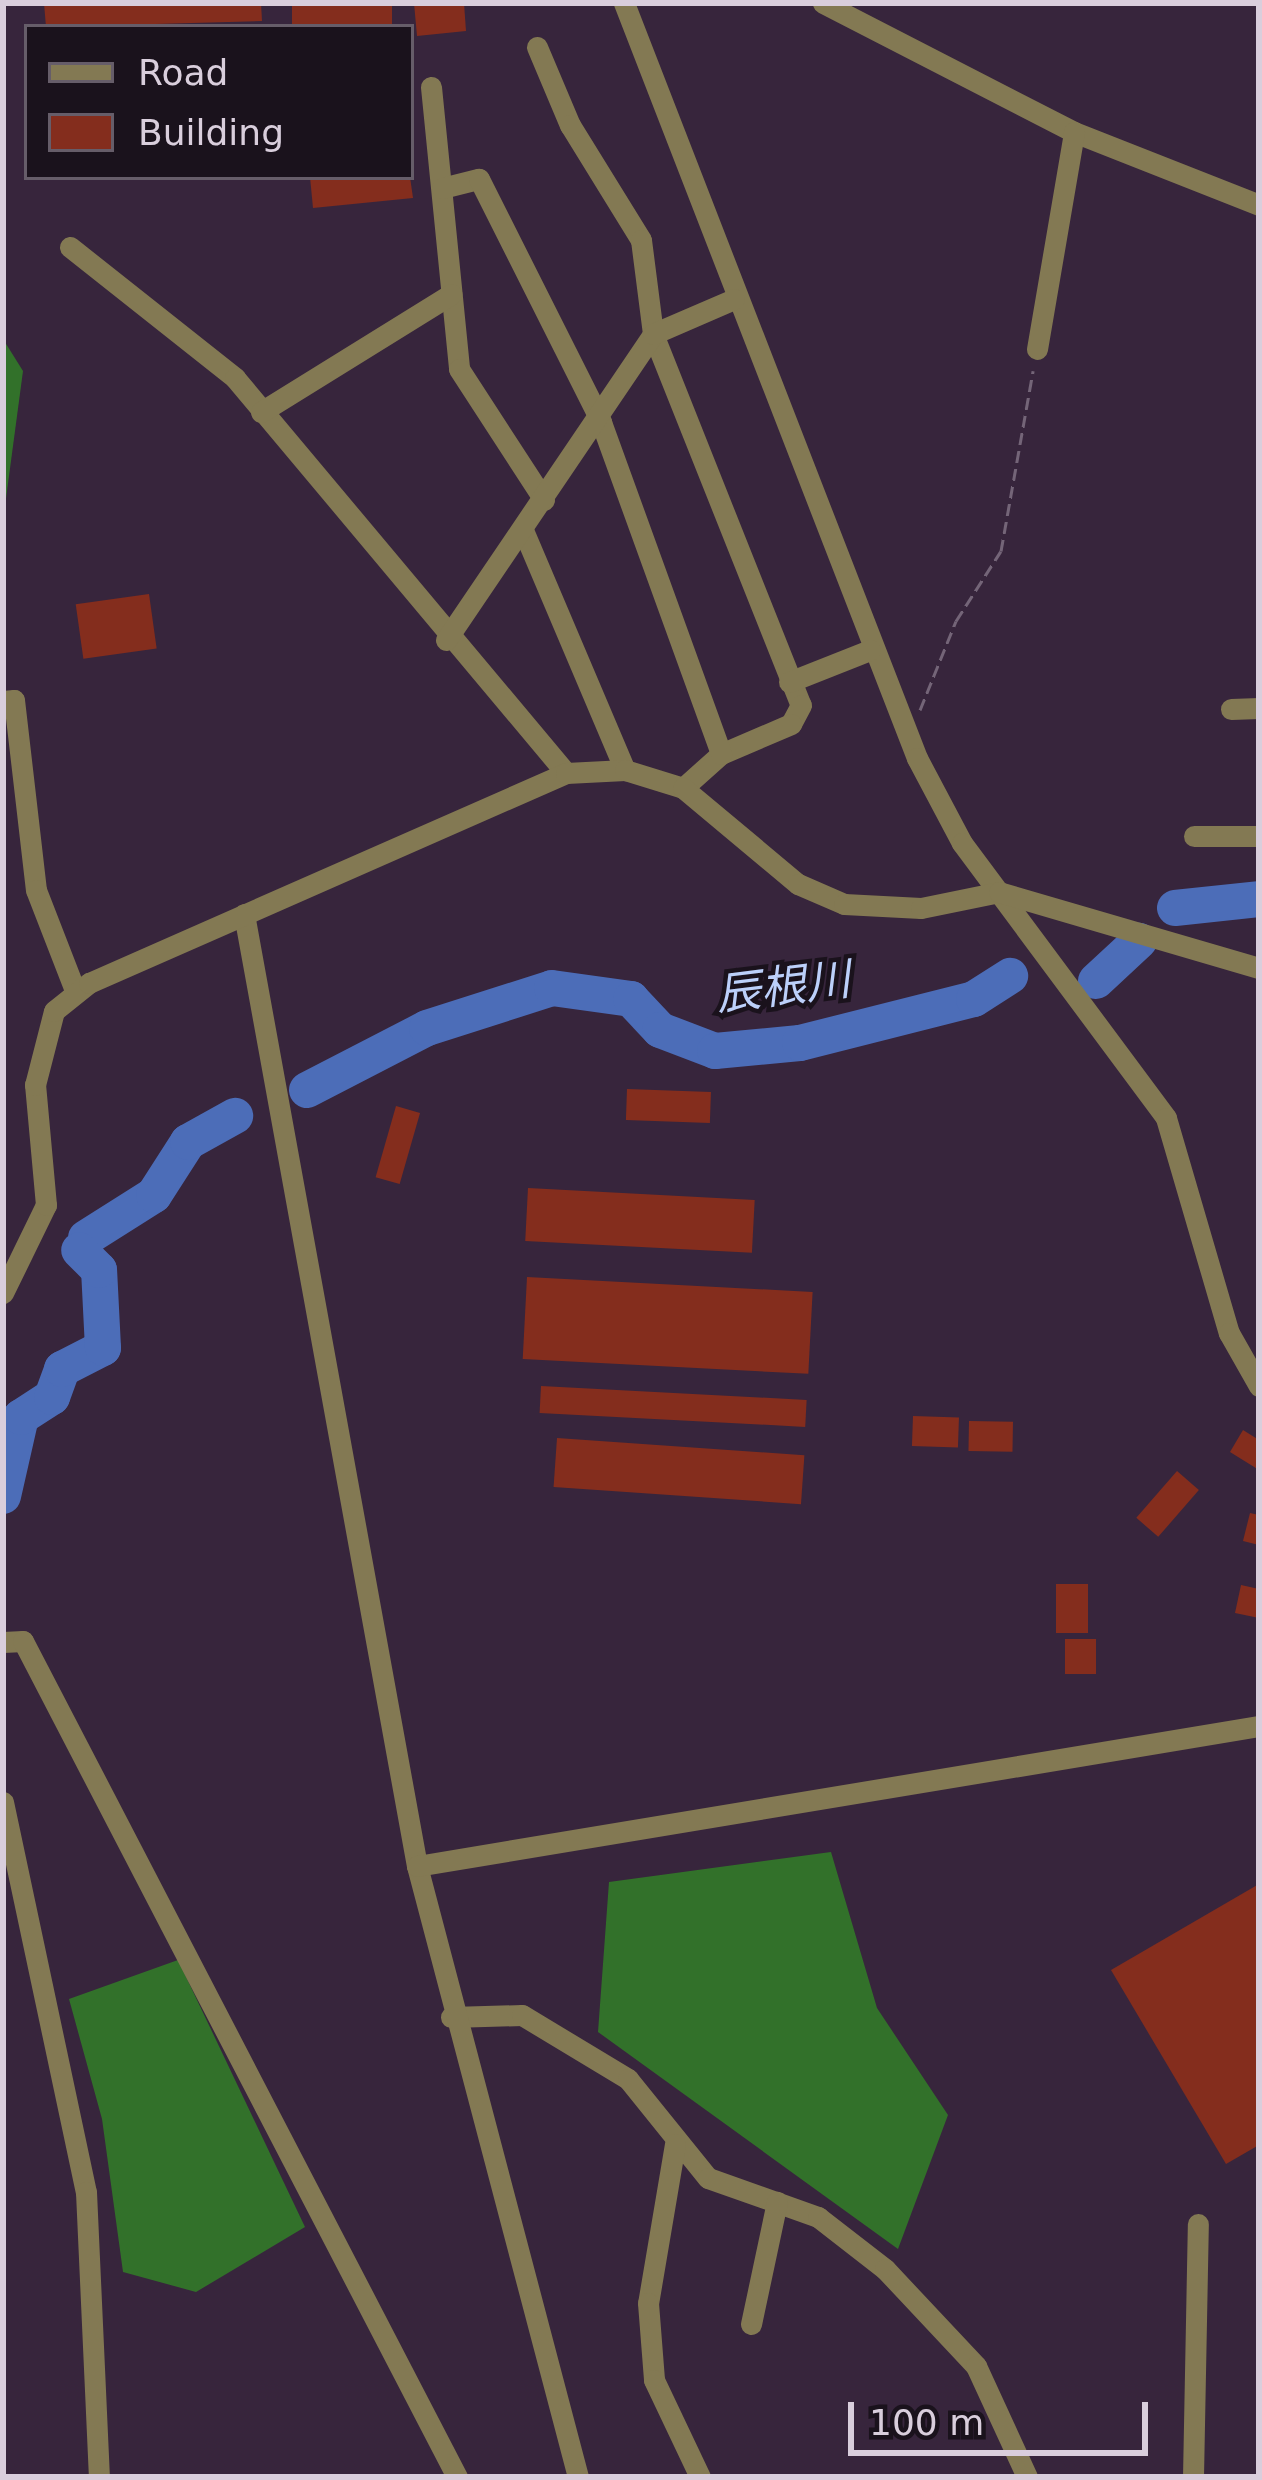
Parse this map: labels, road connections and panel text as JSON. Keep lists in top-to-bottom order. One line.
{"water":["辰根川"],"legend":["Road","Building"],"scale_bar":"100 m"}
